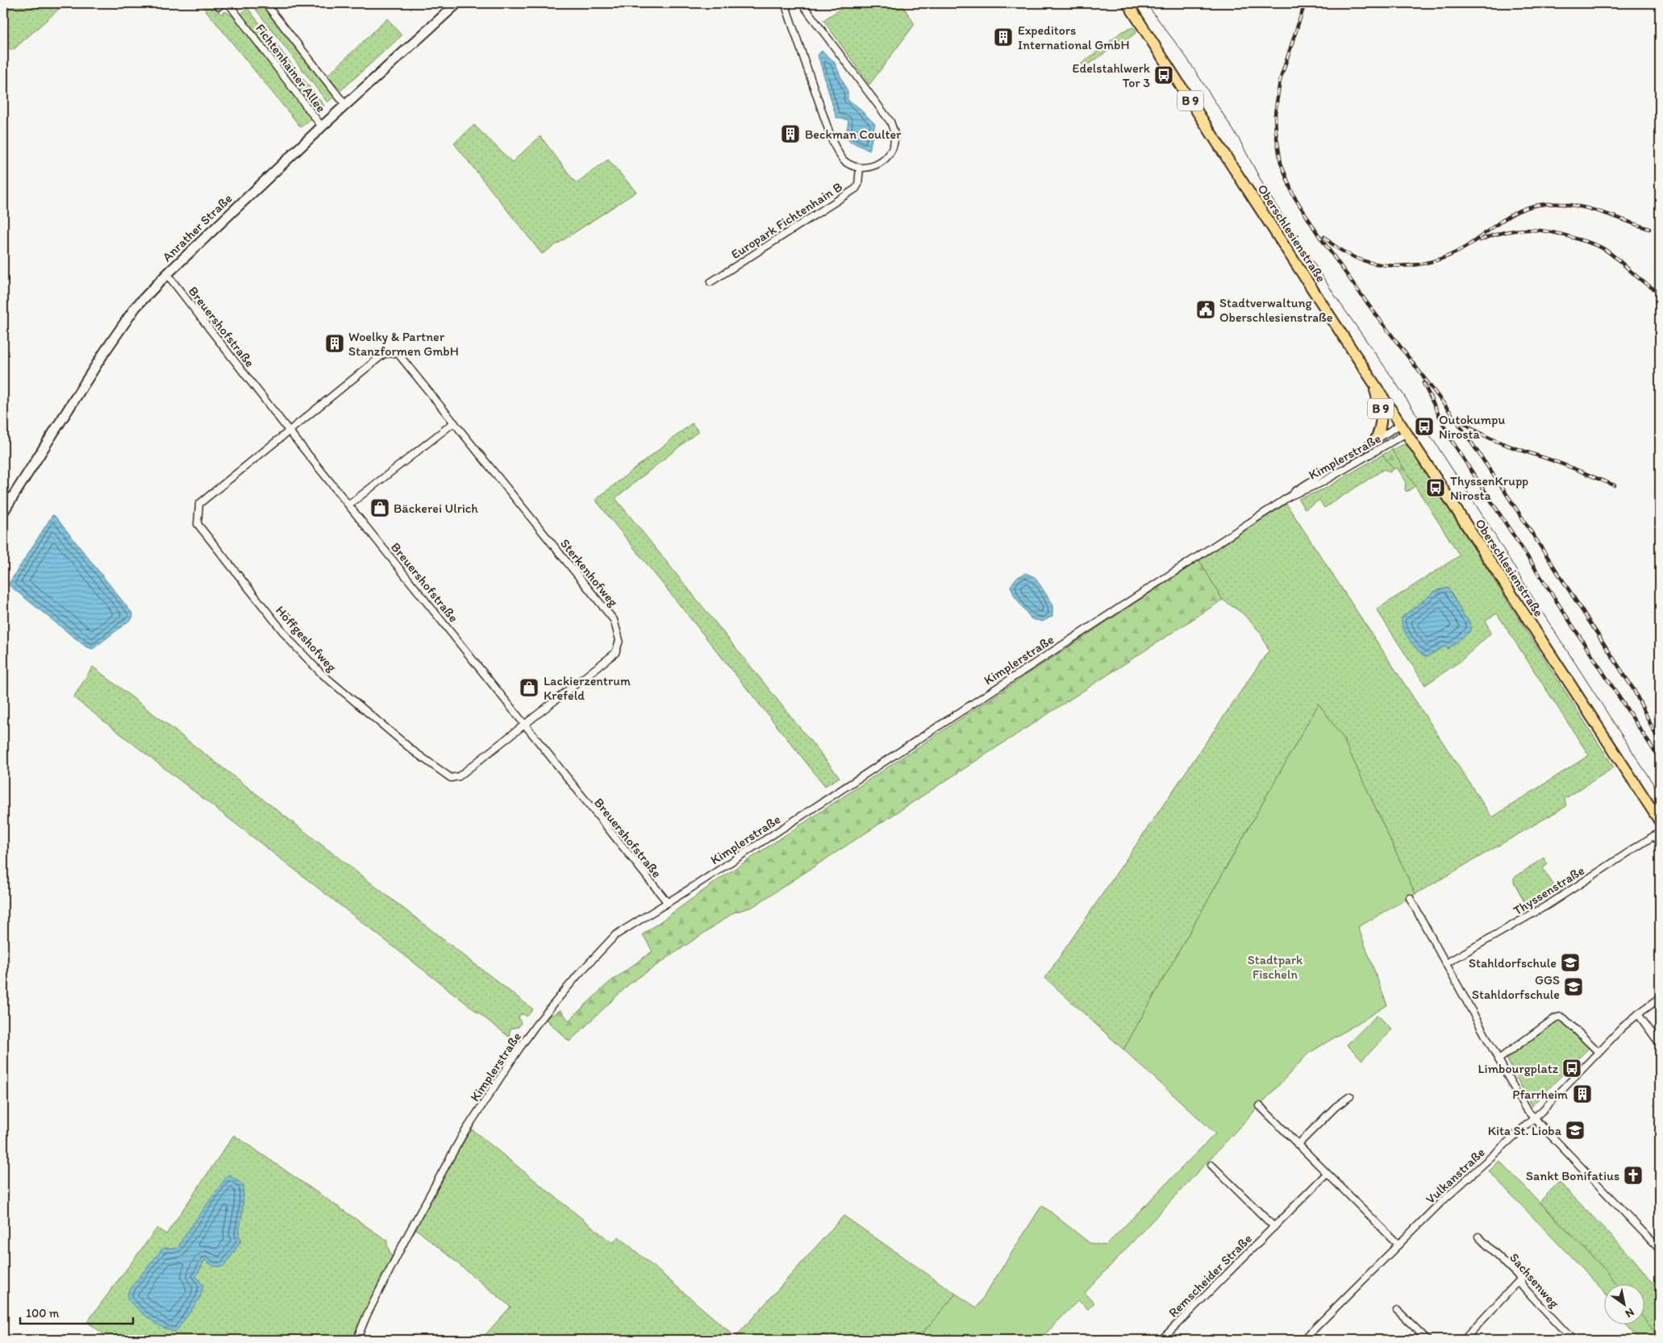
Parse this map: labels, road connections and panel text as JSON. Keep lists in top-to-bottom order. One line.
{"streets":{"main road":["B 9","Anrather Straße","Oberschlesienstraße"],"street":["Fichtenhainer Allee","Europark Fichtenhain B","Breuershofstraße","Kimplerstraße","Sterkenhofweg","Höffgeshofweg","Thyssenstraße","Vulkanstraße","Remscheider Straße","Sachsenweg"]},"crossings":[["Fichtenhainer Allee","Anrather Straße"],["B 9","Oberschlesienstraße"],["B 9","Kimplerstraße"],["Anrather Straße","Breuershofstraße"],["Oberschlesienstraße","Kimplerstraße"],["Breuershofstraße","Kimplerstraße"],["Breuershofstraße","Sterkenhofweg"],["Breuershofstraße","Höffgeshofweg"],["Sterkenhofweg","Höffgeshofweg"]],"parks":["Stadtpark Fischeln"],"places":{"building":["Expeditors International GmbH","Beckman Coulter","Woelky & Partner Stanzformen GmbH","Pfarrheim"],"bus stop":["Edelstahlwerk Tor 3","Outokumpu Nirosta","ThyssenKrupp Nirosta","Limbourgplatz"],"public building":["Stadtverwaltung Oberschlesienstraße"],"shop":["Bäckerei Ulrich","Lackierzentrum Krefeld"],"school or university":["Stahldorfschule","GGS Stahldorfschule","Kita St. Lioba"],"church":["Sankt Bonifatius"]},"scale_bar":"100 m","north":"bottom right"}
